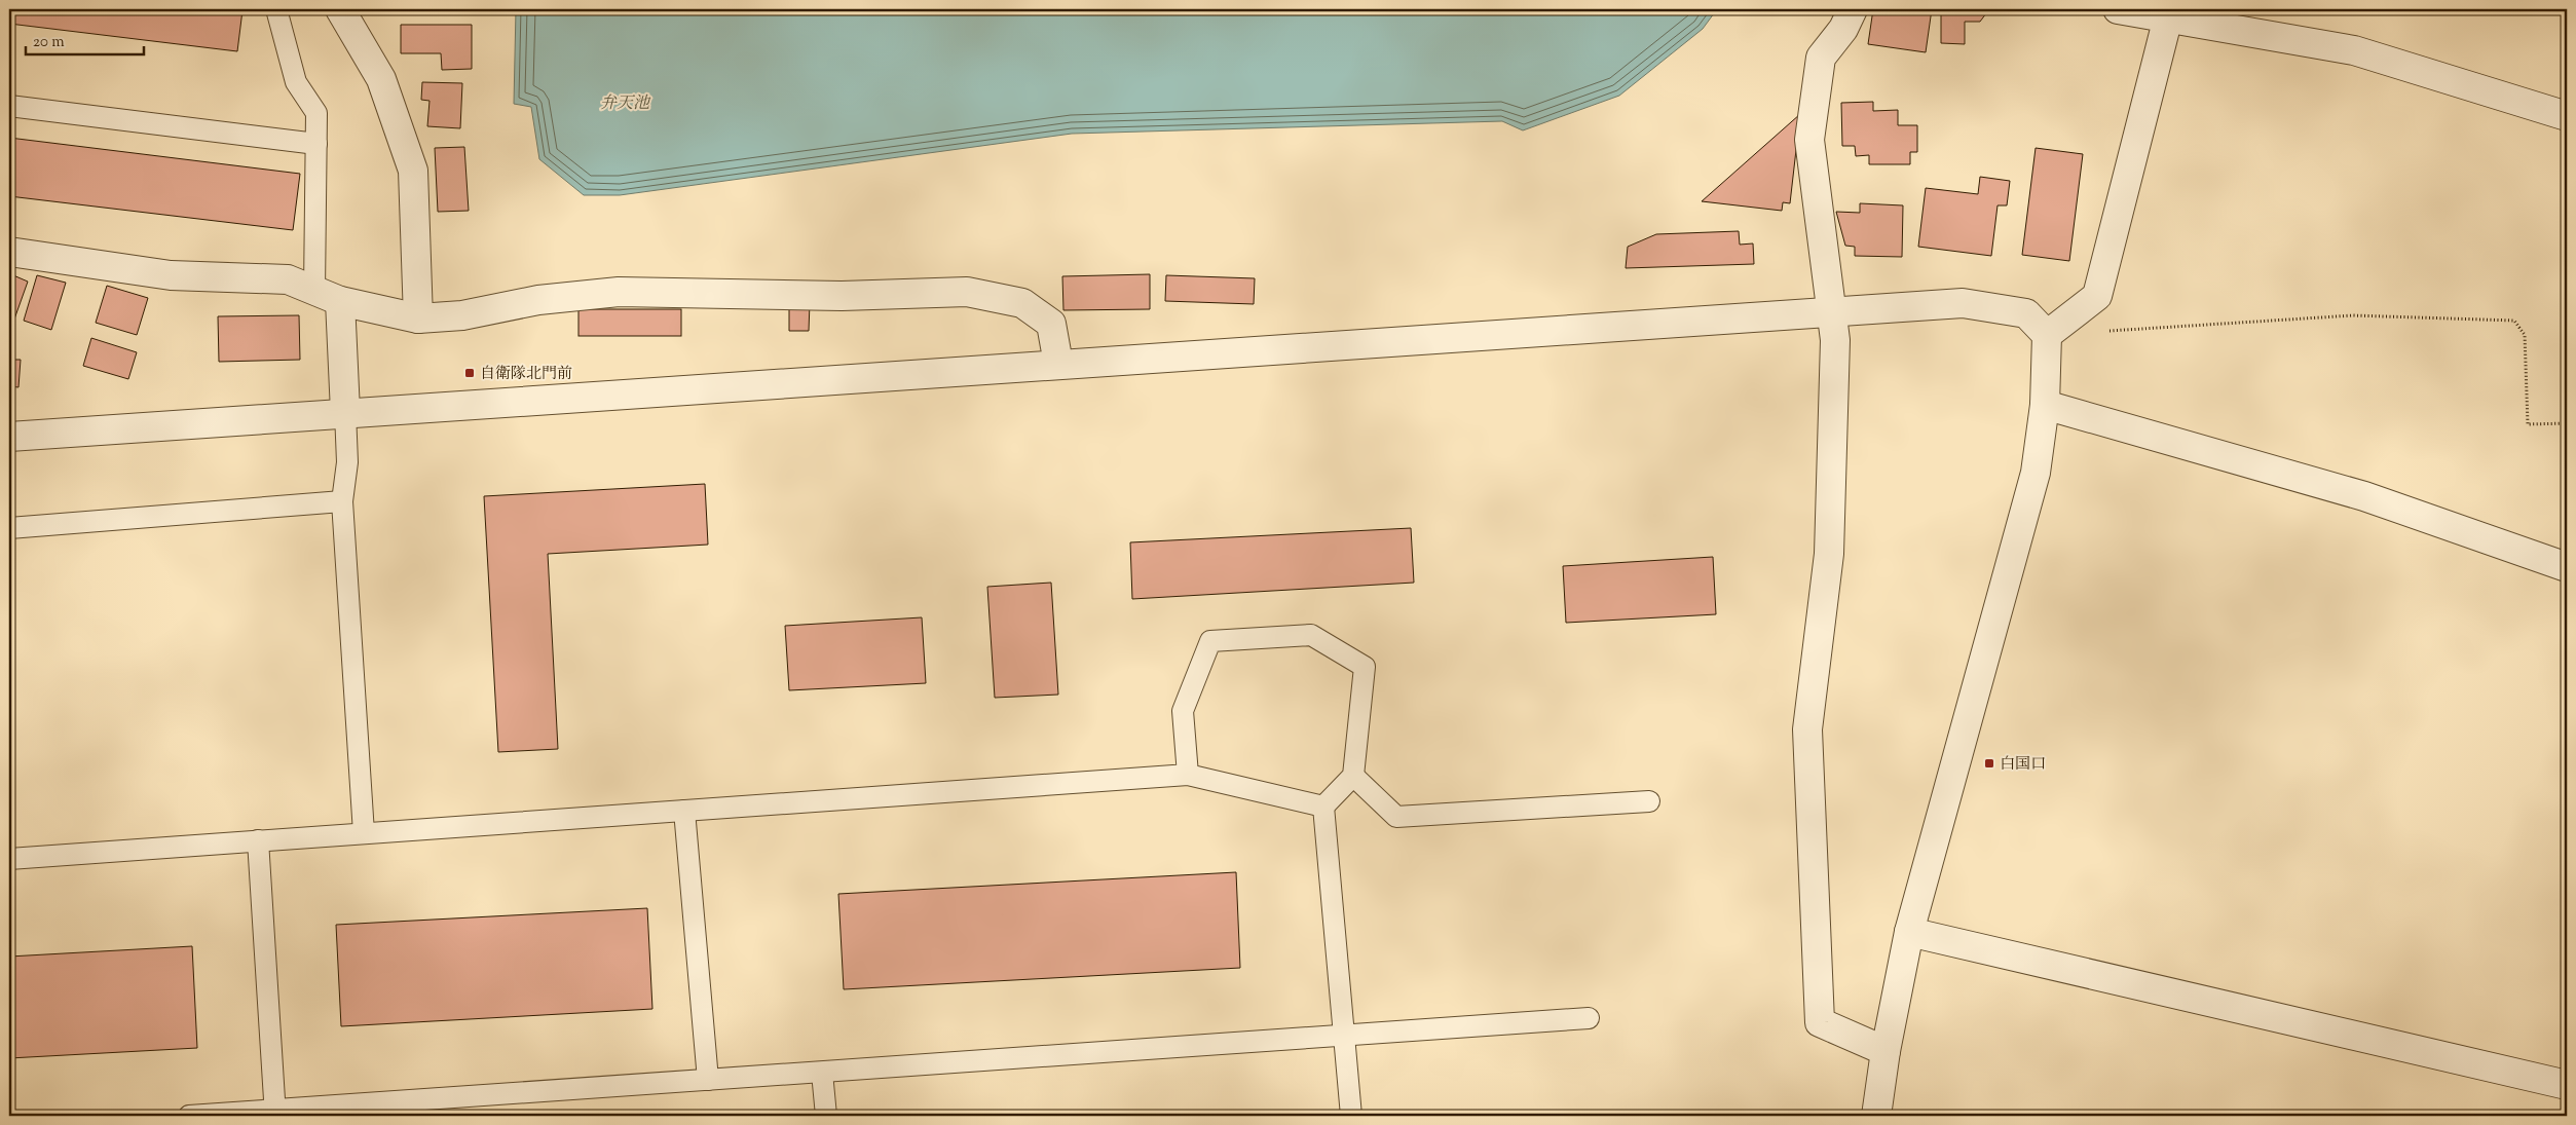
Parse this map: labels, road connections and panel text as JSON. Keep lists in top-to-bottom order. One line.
{"water":["弁天池"],"places":{"transit":["自衛隊北門前","白国口"]},"scale_bar":"20 m"}
